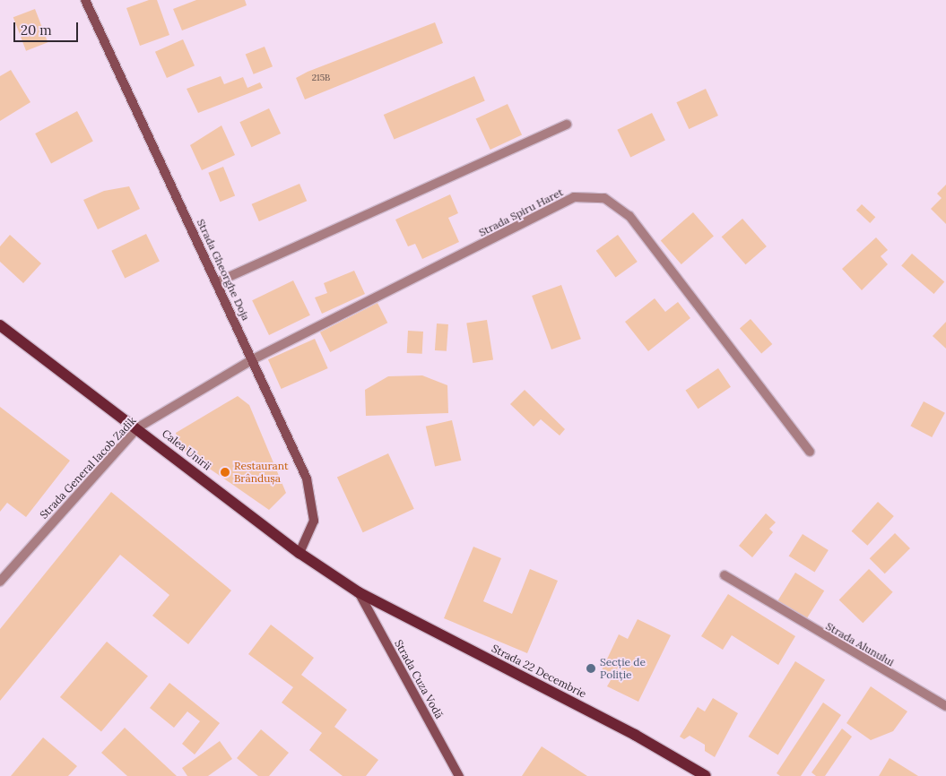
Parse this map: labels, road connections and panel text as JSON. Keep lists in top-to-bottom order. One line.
{"streets":{"main road":["Calea Unirii","Strada 22 Decembrie"],"street":["Strada Spiru Haret","Strada Gheorghe Doja","Strada General Iacob Zadik","Strada Alunului","Strada Cuza Vodă"]},"crossings":[["Strada Spiru Haret","Strada Gheorghe Doja"],["Strada Spiru Haret","Strada General Iacob Zadik"],["Strada Gheorghe Doja","Calea Unirii"],["Strada Gheorghe Doja","Strada General Iacob Zadik"],["Calea Unirii","Strada General Iacob Zadik"],["Calea Unirii","Strada 22 Decembrie"],["Calea Unirii","Strada Cuza Vodă"],["Strada 22 Decembrie","Strada Cuza Vodă"]],"places":["Restaurant Brândușa","Secție de Poliție"],"house_numbers":["215B"],"scale_bar":"20 m"}
